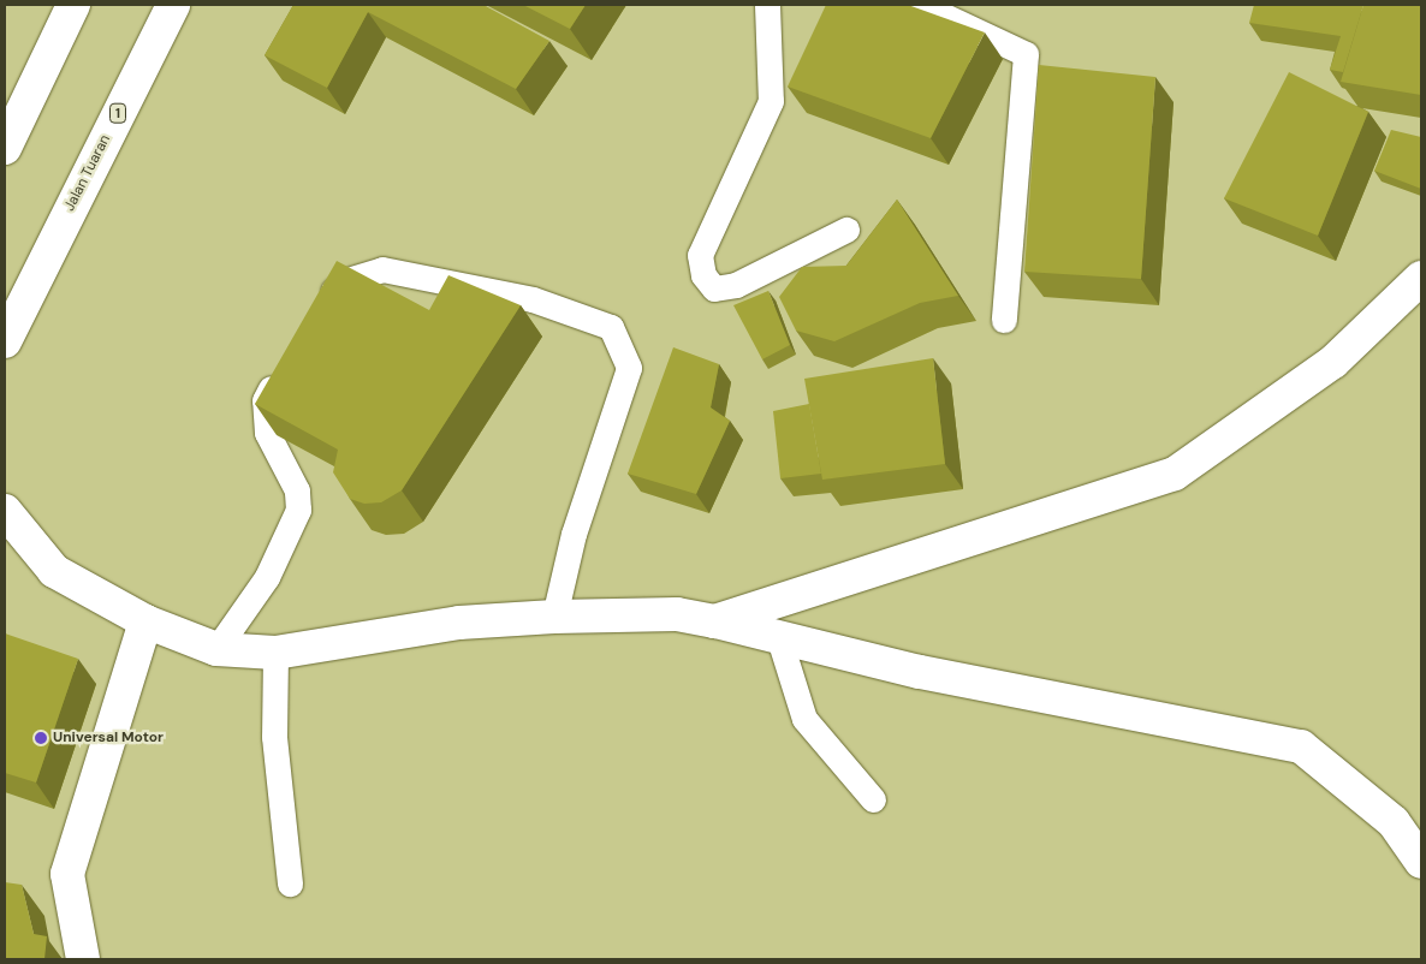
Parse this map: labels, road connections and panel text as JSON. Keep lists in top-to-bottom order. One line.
{"streets":{"street":["1","Jalan Tuaran"]},"places":["Universal Motor"]}
